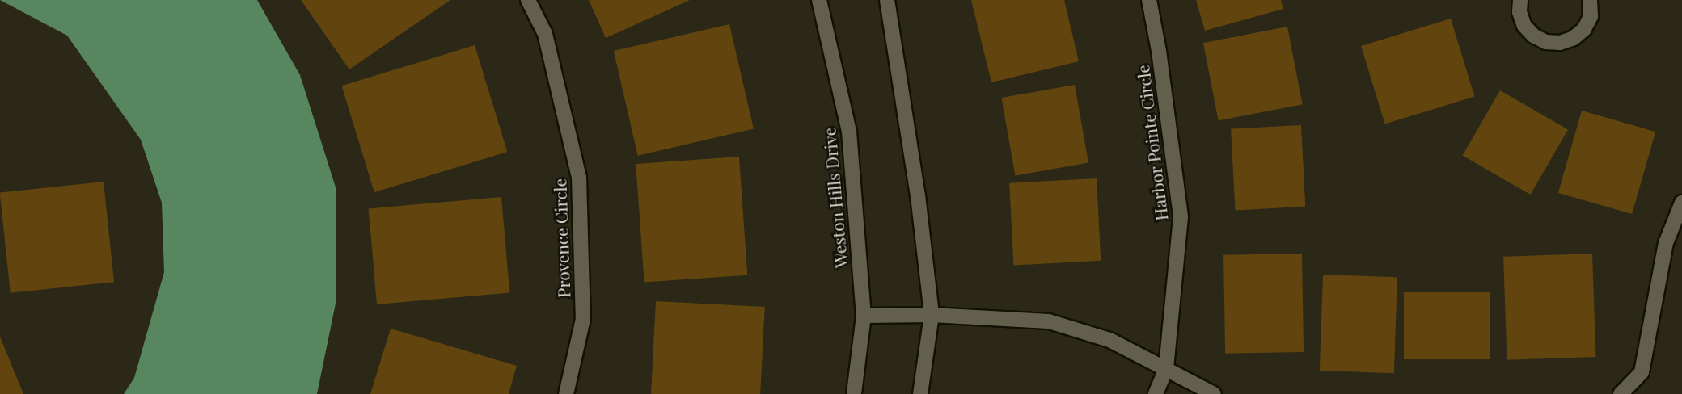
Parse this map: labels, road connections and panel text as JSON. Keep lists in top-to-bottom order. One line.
{"streets":{"street":["Harbor Pointe Circle","Weston Hills Drive","Provence Circle"]}}
